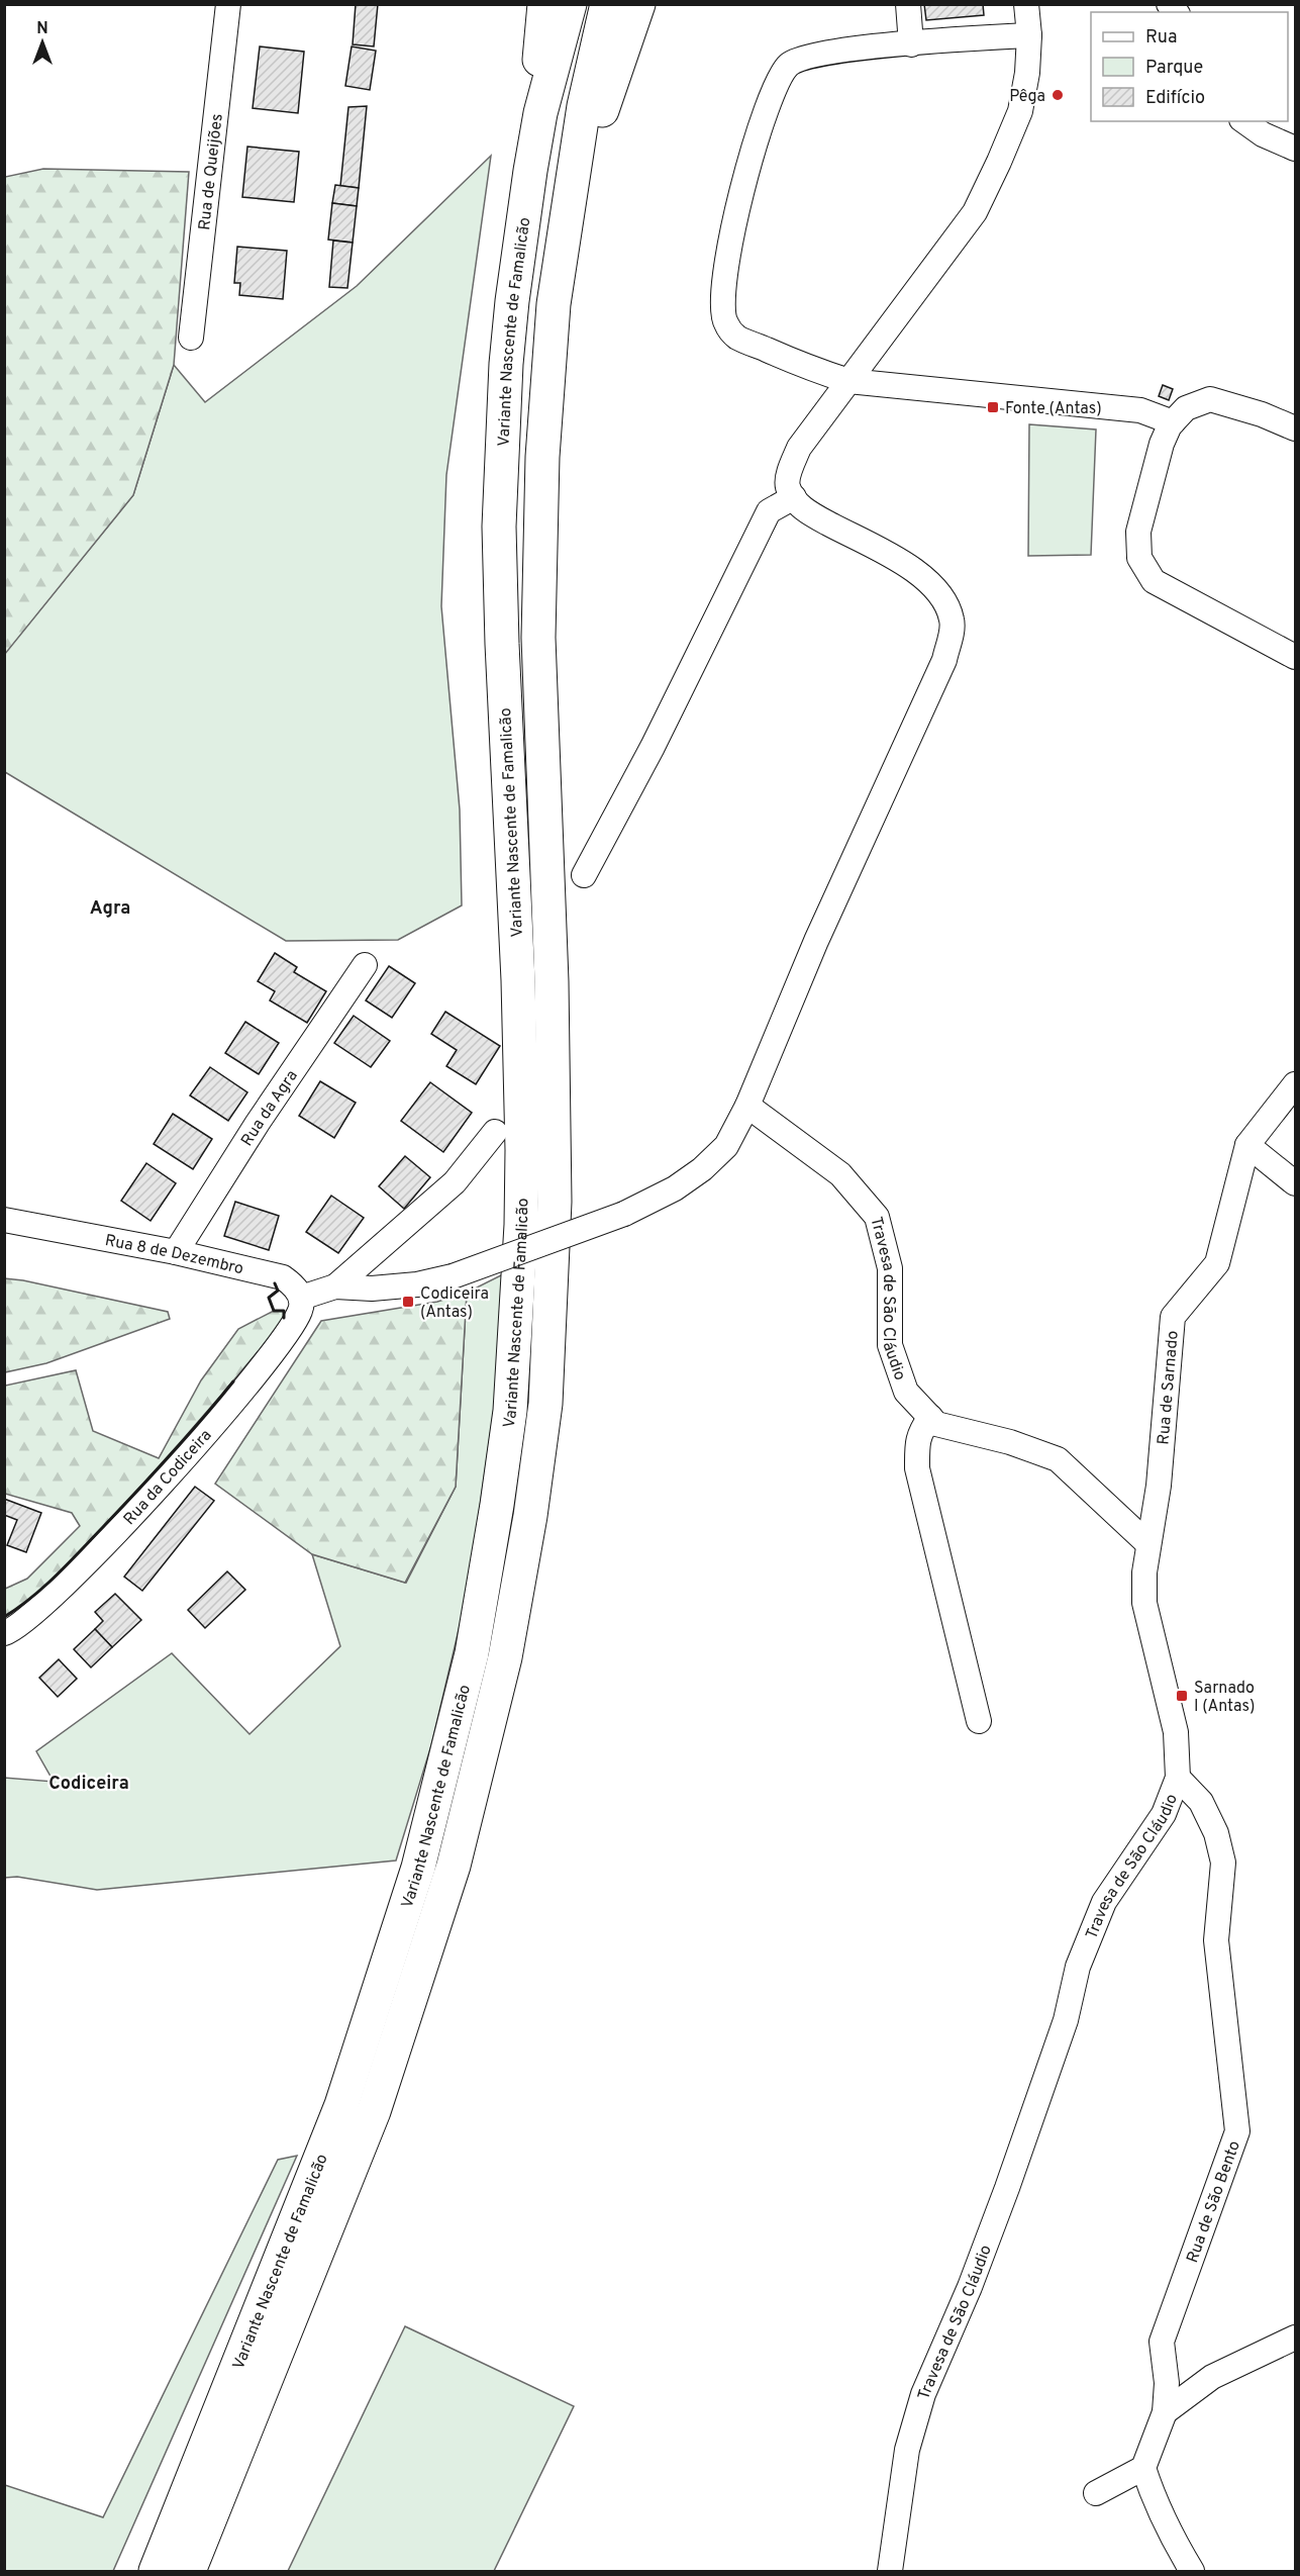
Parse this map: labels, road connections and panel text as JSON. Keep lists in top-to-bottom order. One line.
{"streets":{"highway":["Variante Nascente de Famalicão"],"street":["Rua de Queijões","Rua da Agra","Rua 8 de Dezembro","Travesa de São Cláudio","Rua de Sarnado","Rua da Codiceira","Rua de São Bento"]},"crossings":[["Rua da Agra","Rua 8 de Dezembro"],["Rua 8 de Dezembro","Rua da Codiceira"],["Travesa de São Cláudio","Rua de Sarnado"],["Travesa de São Cláudio","Rua de São Bento"]],"districts":["Agra","Codiceira"],"places":{"other":["Pêga"],"transit":["Fonte (Antas)","Codiceira (Antas)","Sarnado I (Antas)"]},"legend":["Rua","Parque","Edifício"],"north":"top"}
